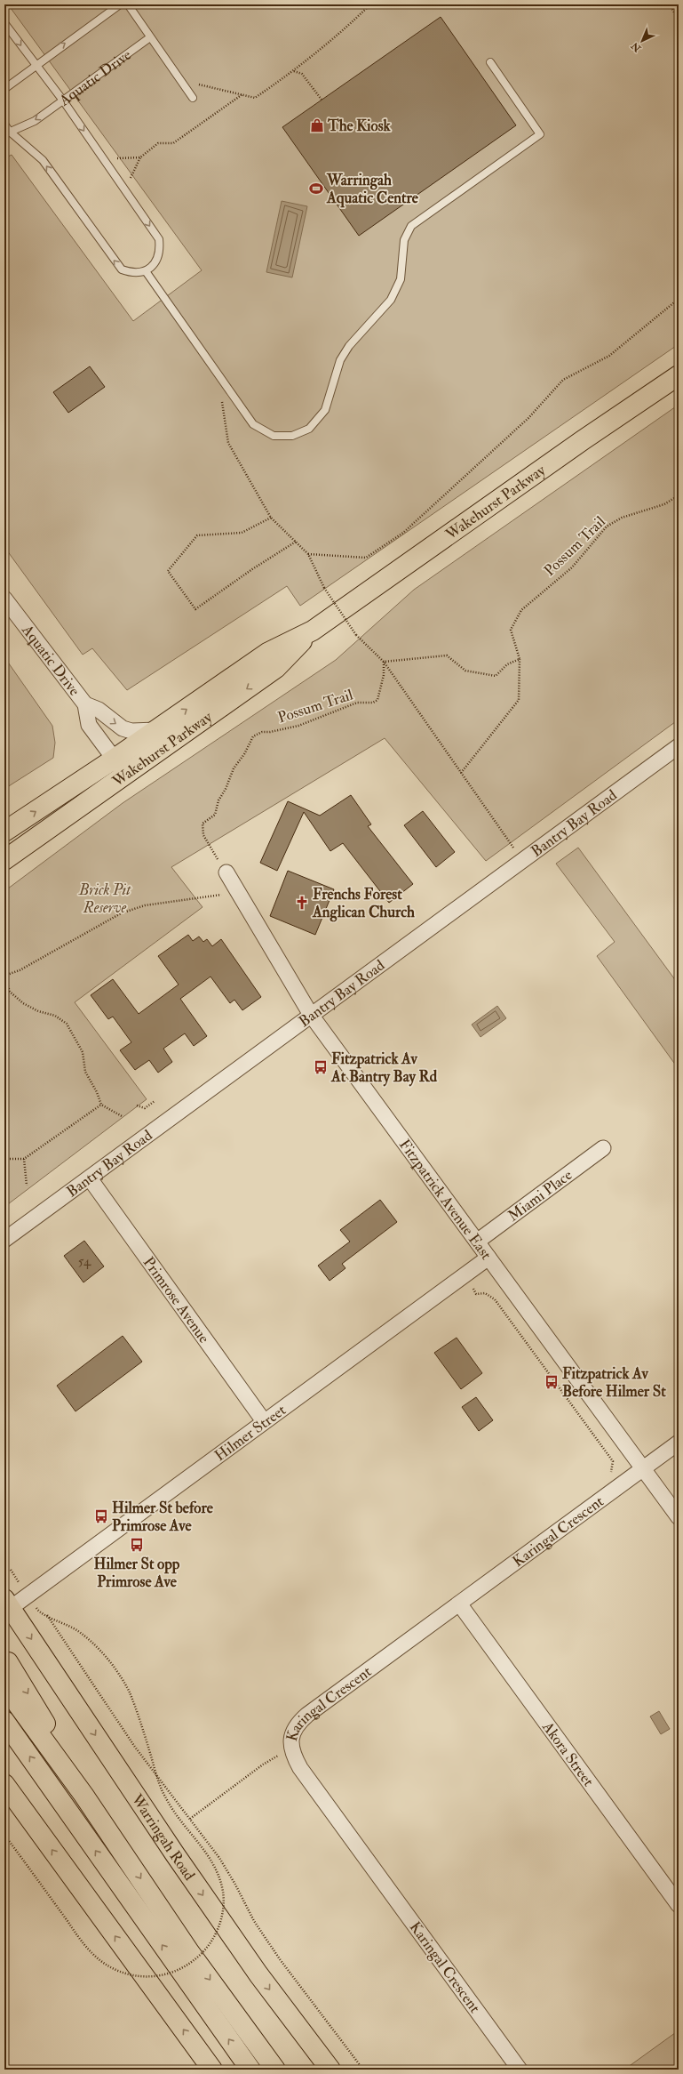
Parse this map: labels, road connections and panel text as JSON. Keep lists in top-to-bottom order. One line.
{"streets":{"main road":["Wakehurst Parkway","Warringah Road"],"street":["Aquatic Drive","Bantry Bay Road","Miami Place","Fitzpatrick Avenue East","Primrose Avenue","Hilmer Street","Karingal Crescent","Akora Street"],"path":["Possum Trail"]},"crossings":[["Aquatic Drive","Wakehurst Parkway"],["Possum Trail","Fitzpatrick Avenue East"],["Bantry Bay Road","Fitzpatrick Avenue East"],["Bantry Bay Road","Primrose Avenue"],["Miami Place","Fitzpatrick Avenue East"],["Fitzpatrick Avenue East","Hilmer Street"],["Fitzpatrick Avenue East","Karingal Crescent"],["Primrose Avenue","Hilmer Street"],["Hilmer Street","Warringah Road"],["Karingal Crescent","Akora Street"]],"parks":["Brick Pit Reserve"],"places":{"shop":["The Kiosk"],"sports":["Warringah Aquatic Centre"],"church":["Frenchs Forest Anglican Church"],"bus stop":["Fitzpatrick Av At Bantry Bay Rd","Fitzpatrick Av Before Hilmer St","Hilmer St before Primrose Ave","Hilmer St opp Primrose Ave"]},"house_numbers":["54"],"north":"bottom left"}
